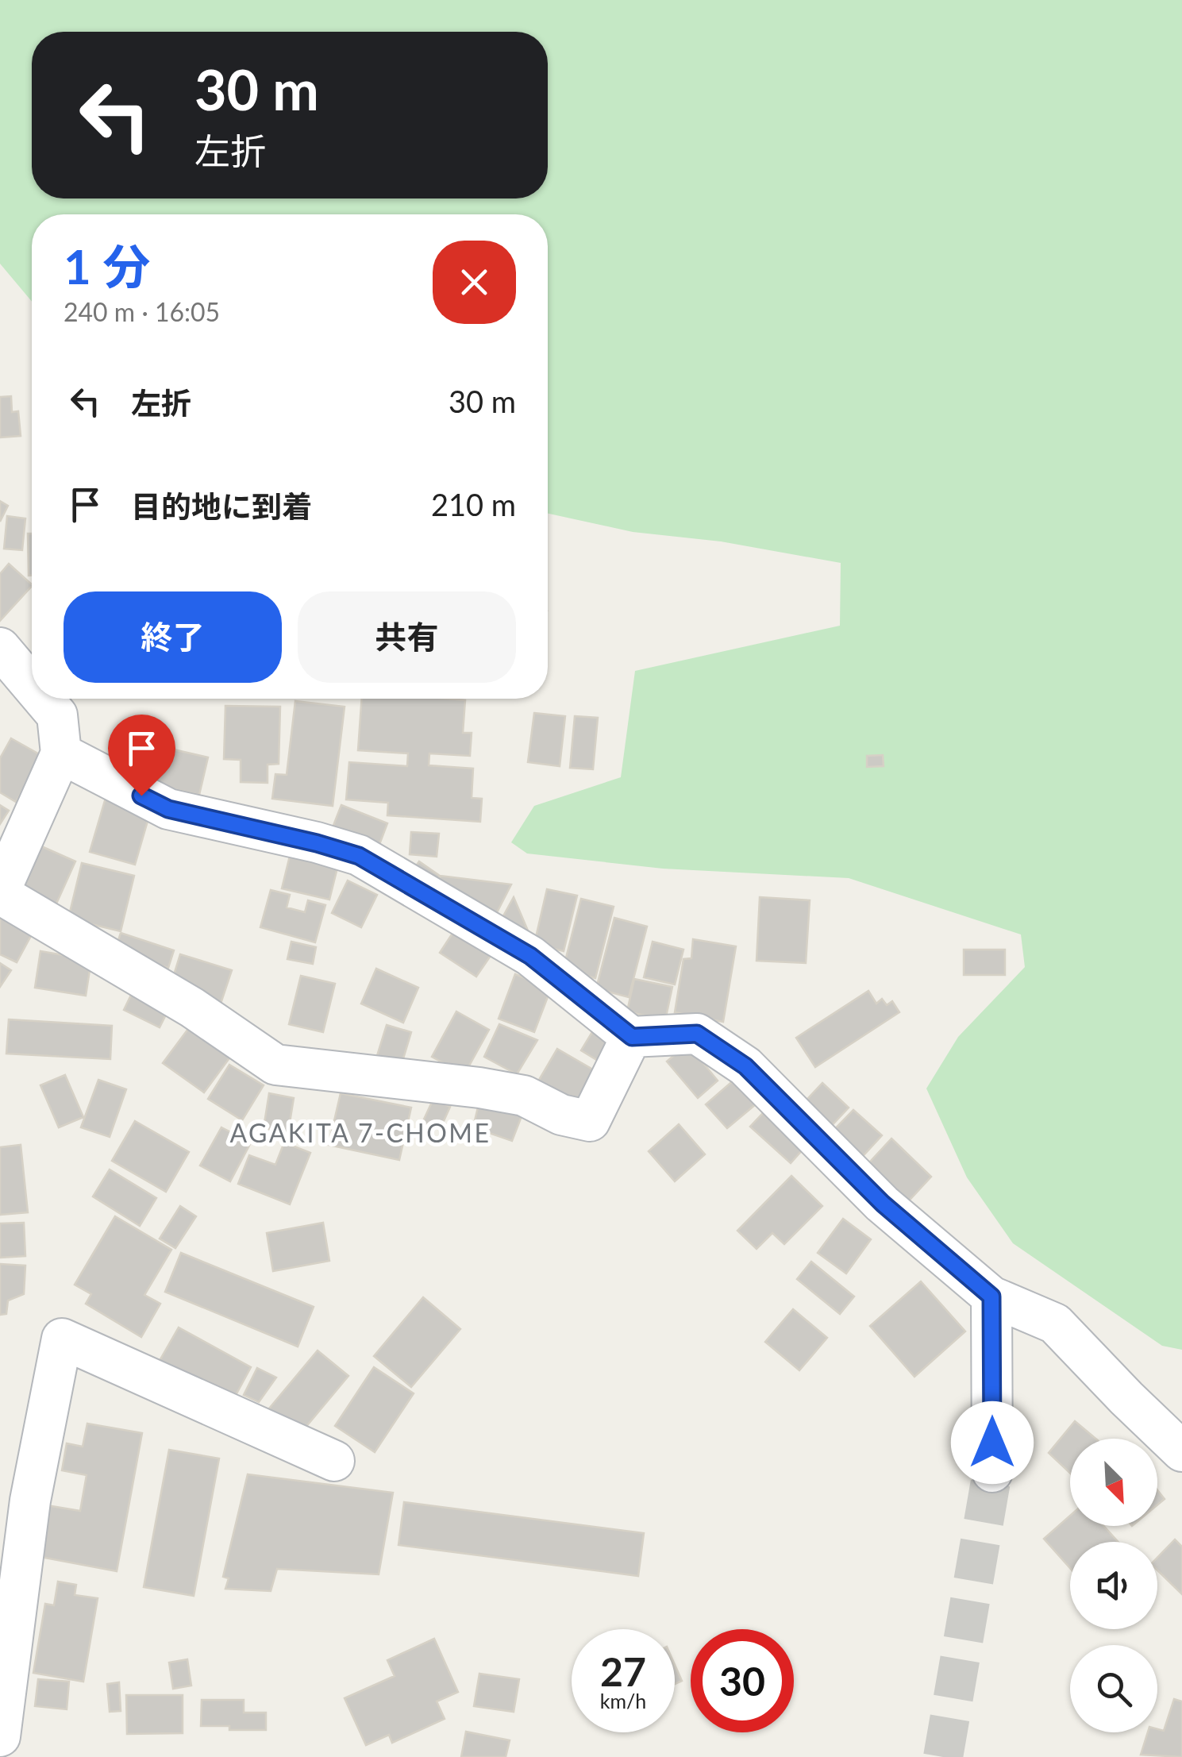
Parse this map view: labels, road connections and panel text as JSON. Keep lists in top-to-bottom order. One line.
{"districts":["AGAKITA 7-CHOME"],"north":"bottom right","page":{"turn":["30 m","左折"],"heading":["1 分","240 m · 16:05"],"list":[{"name":"左折","value":"30 m"},{"name":"目的地に到着","value":"210 m"}],"buttons":["終了","共有"],"speed":"27 km/h","limit":"30"}}
